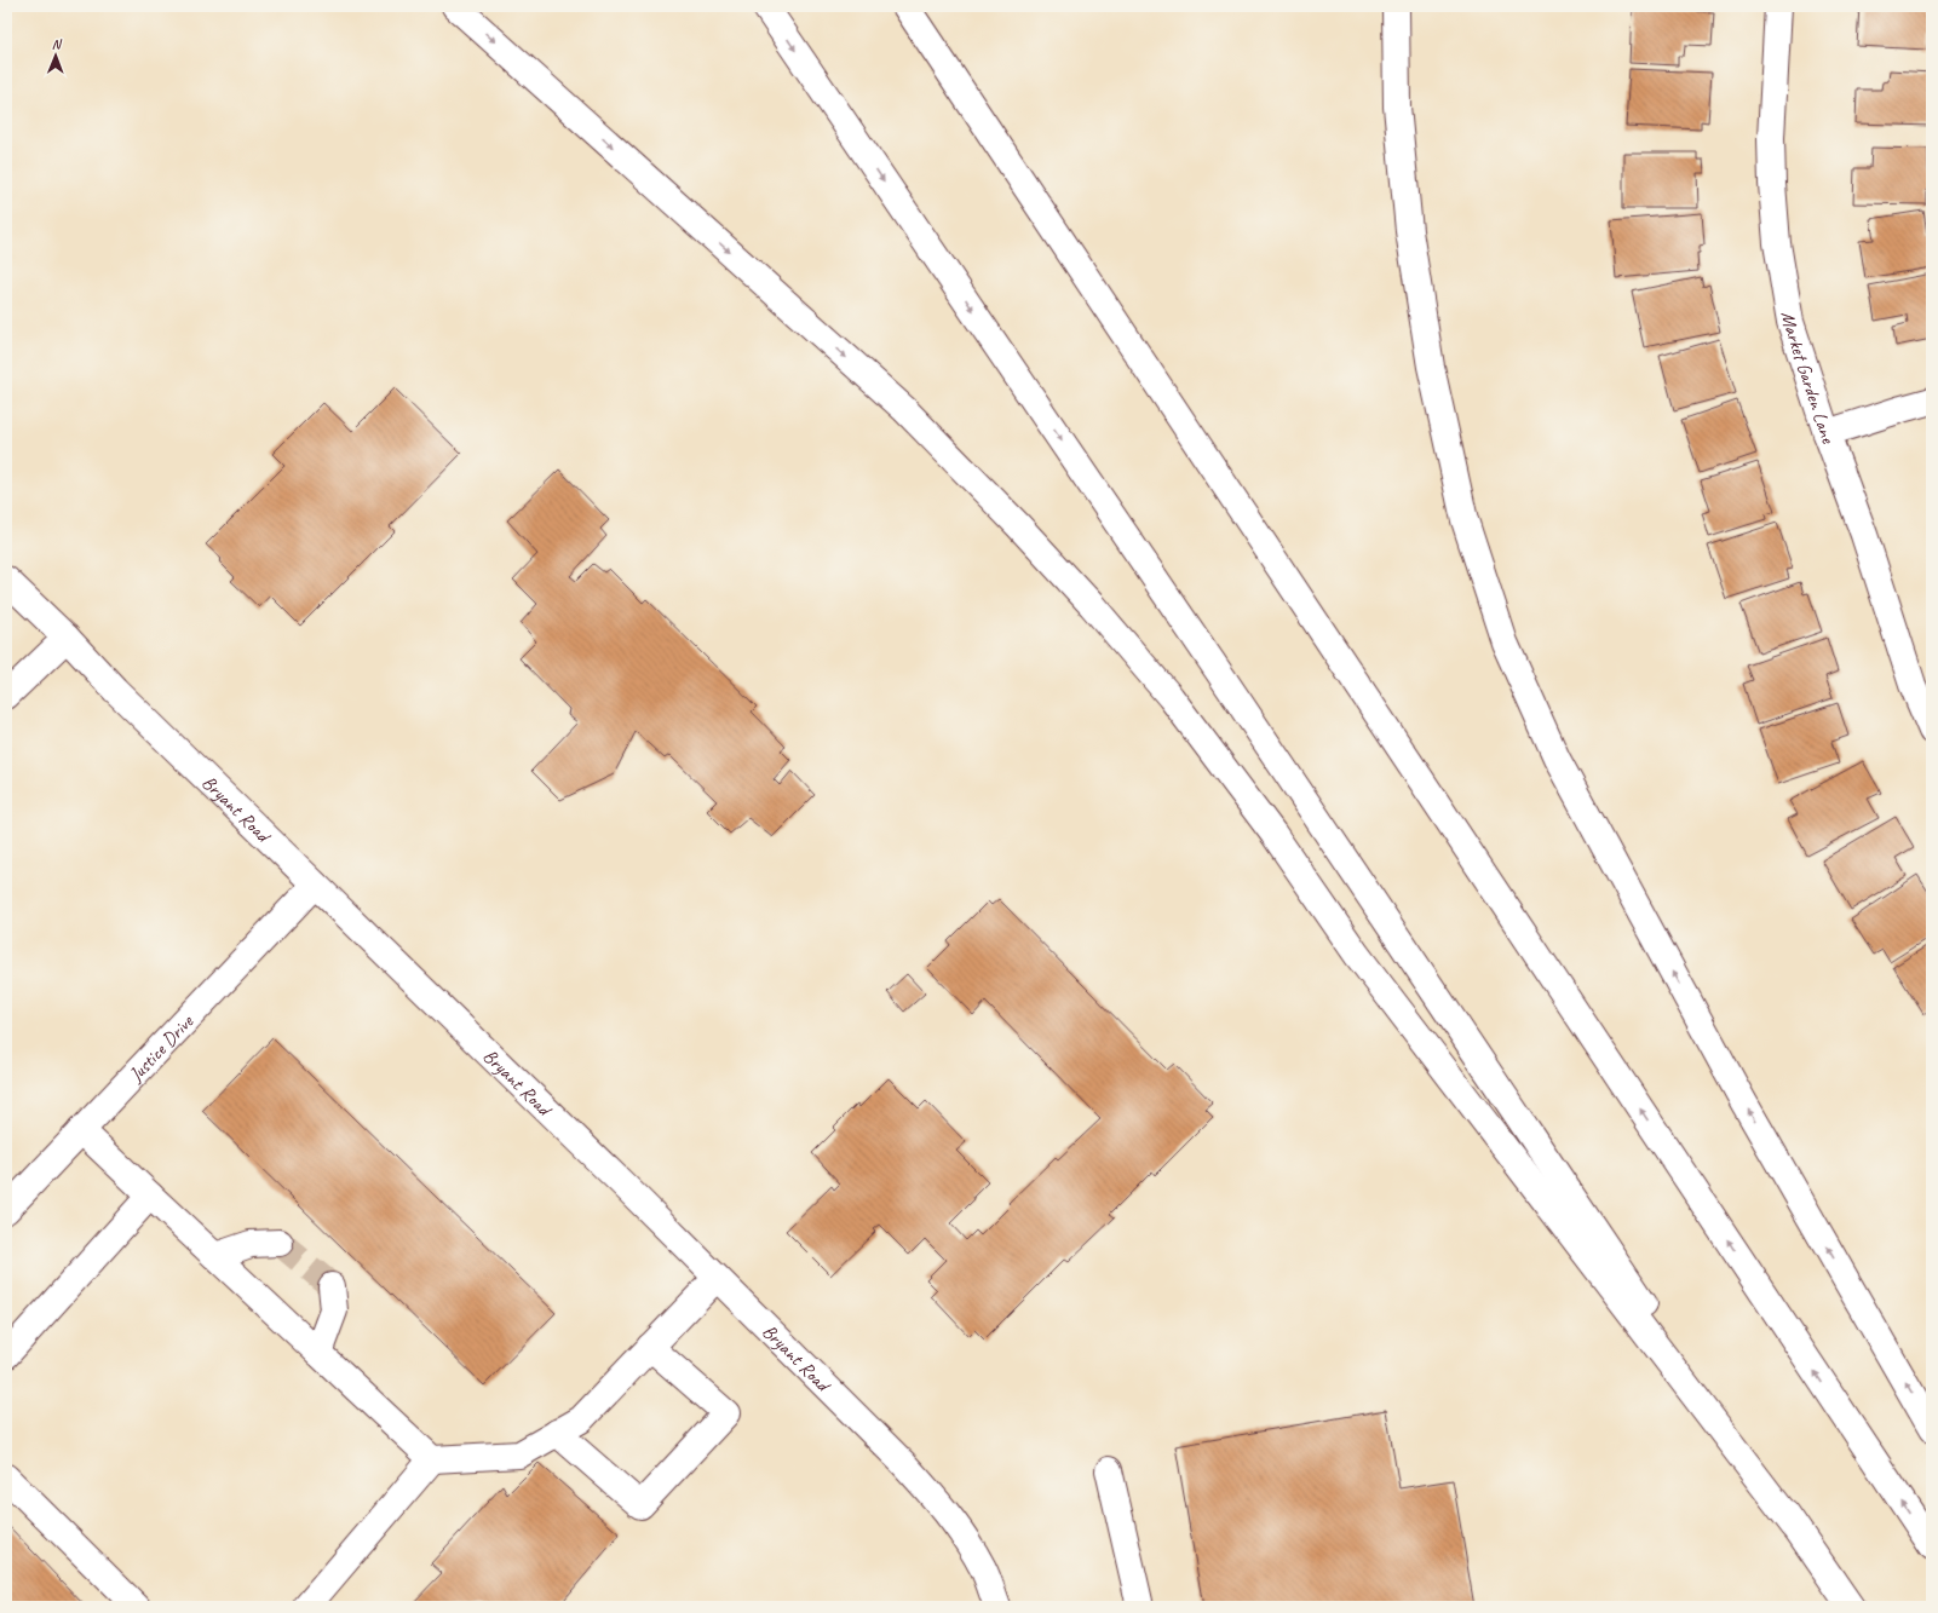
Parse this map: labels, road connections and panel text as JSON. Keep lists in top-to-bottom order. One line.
{"streets":{"main road":["Market Garden Lane","Bryant Road","Justice Drive"]},"crossings":[["Bryant Road","Justice Drive"]],"north":"top"}
